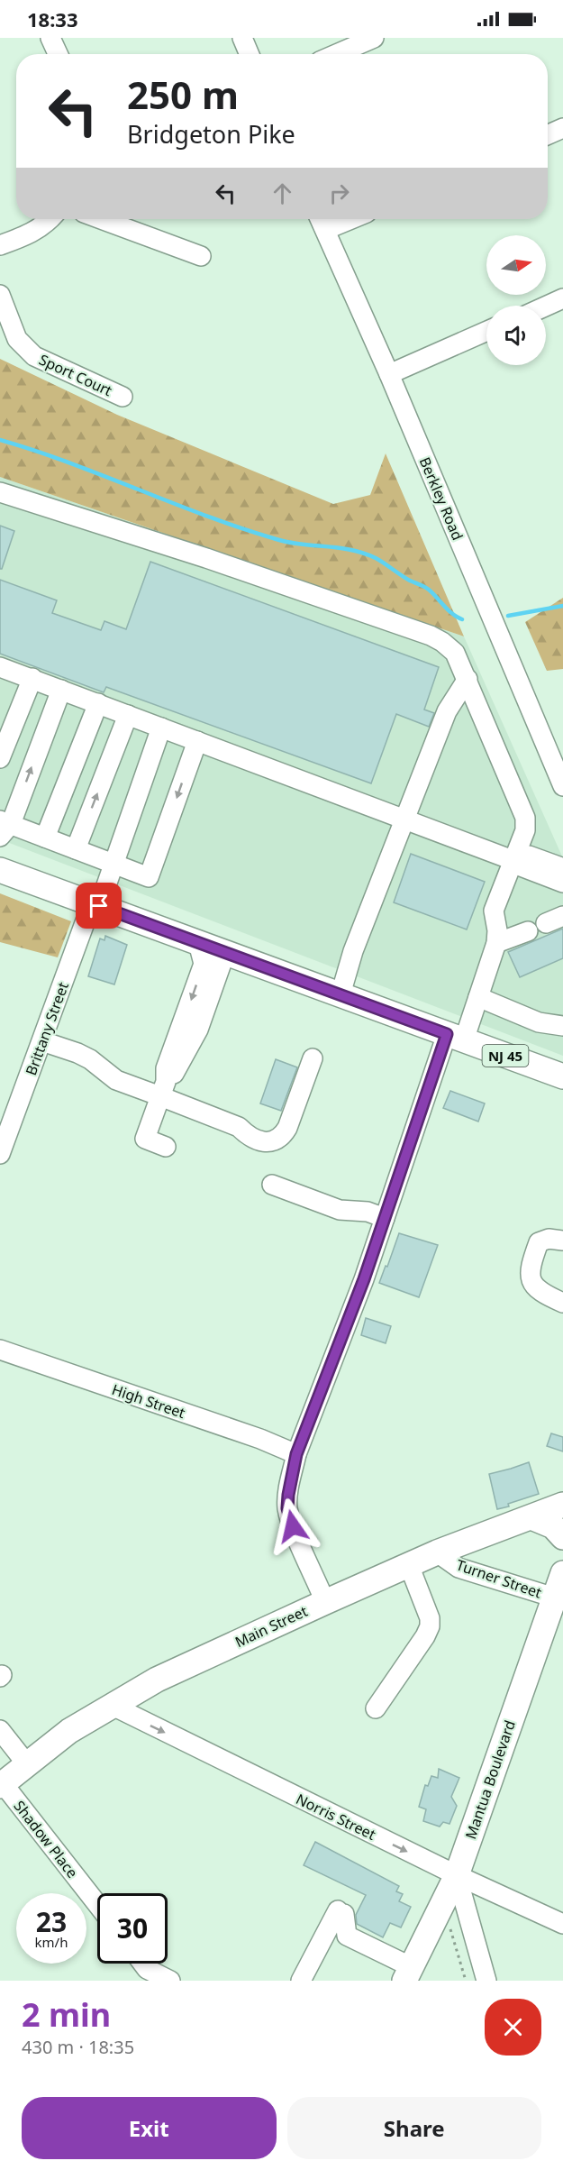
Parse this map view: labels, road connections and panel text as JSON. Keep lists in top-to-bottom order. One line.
{"streets":{"main road":["NJ 45","Main Street","Mantua Boulevard"],"street":["Sport Court","Berkley Road","Brittany Street","High Street","Turner Street","Norris Street","Shadow Place"]},"crossings":[["Brittany Street","NJ 45"],["Turner Street","Main Street"],["Turner Street","Mantua Boulevard"],["Main Street","Norris Street"],["Main Street","Shadow Place"],["Mantua Boulevard","Norris Street"]],"one_way":["Norris Street"],"north":"right","page":{"status":"18:33","turn":["250 m","Bridgeton Pike"],"speed":"23 km/h","limit":"30","heading":["2 min","430 m · 18:35"],"buttons":["Exit","Share"]}}
